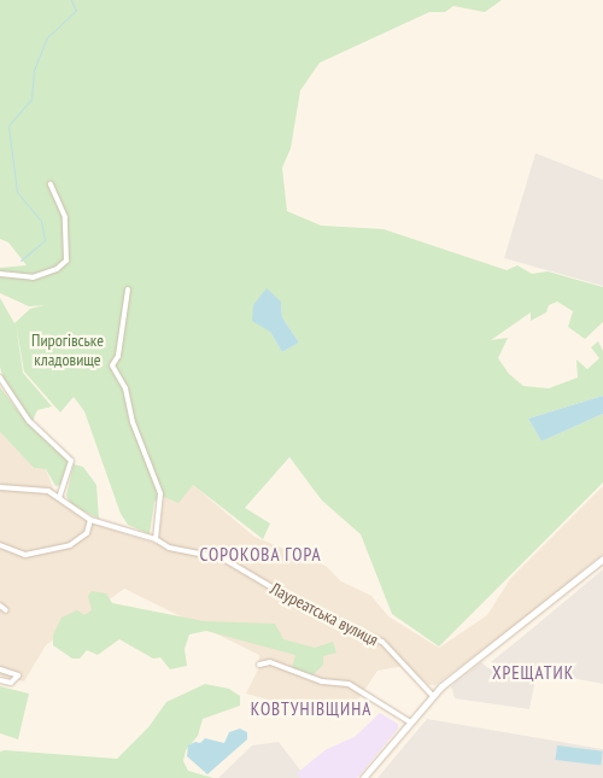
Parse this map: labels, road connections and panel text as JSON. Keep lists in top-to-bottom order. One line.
{"streets":{"street":["Лауреатська вулиця"]},"districts":["СОРОКОВА ГОРА","ХРЕЩАТИК","КОВТУНІВЩИНА"],"parks":["Пирогівське кладовище"]}
